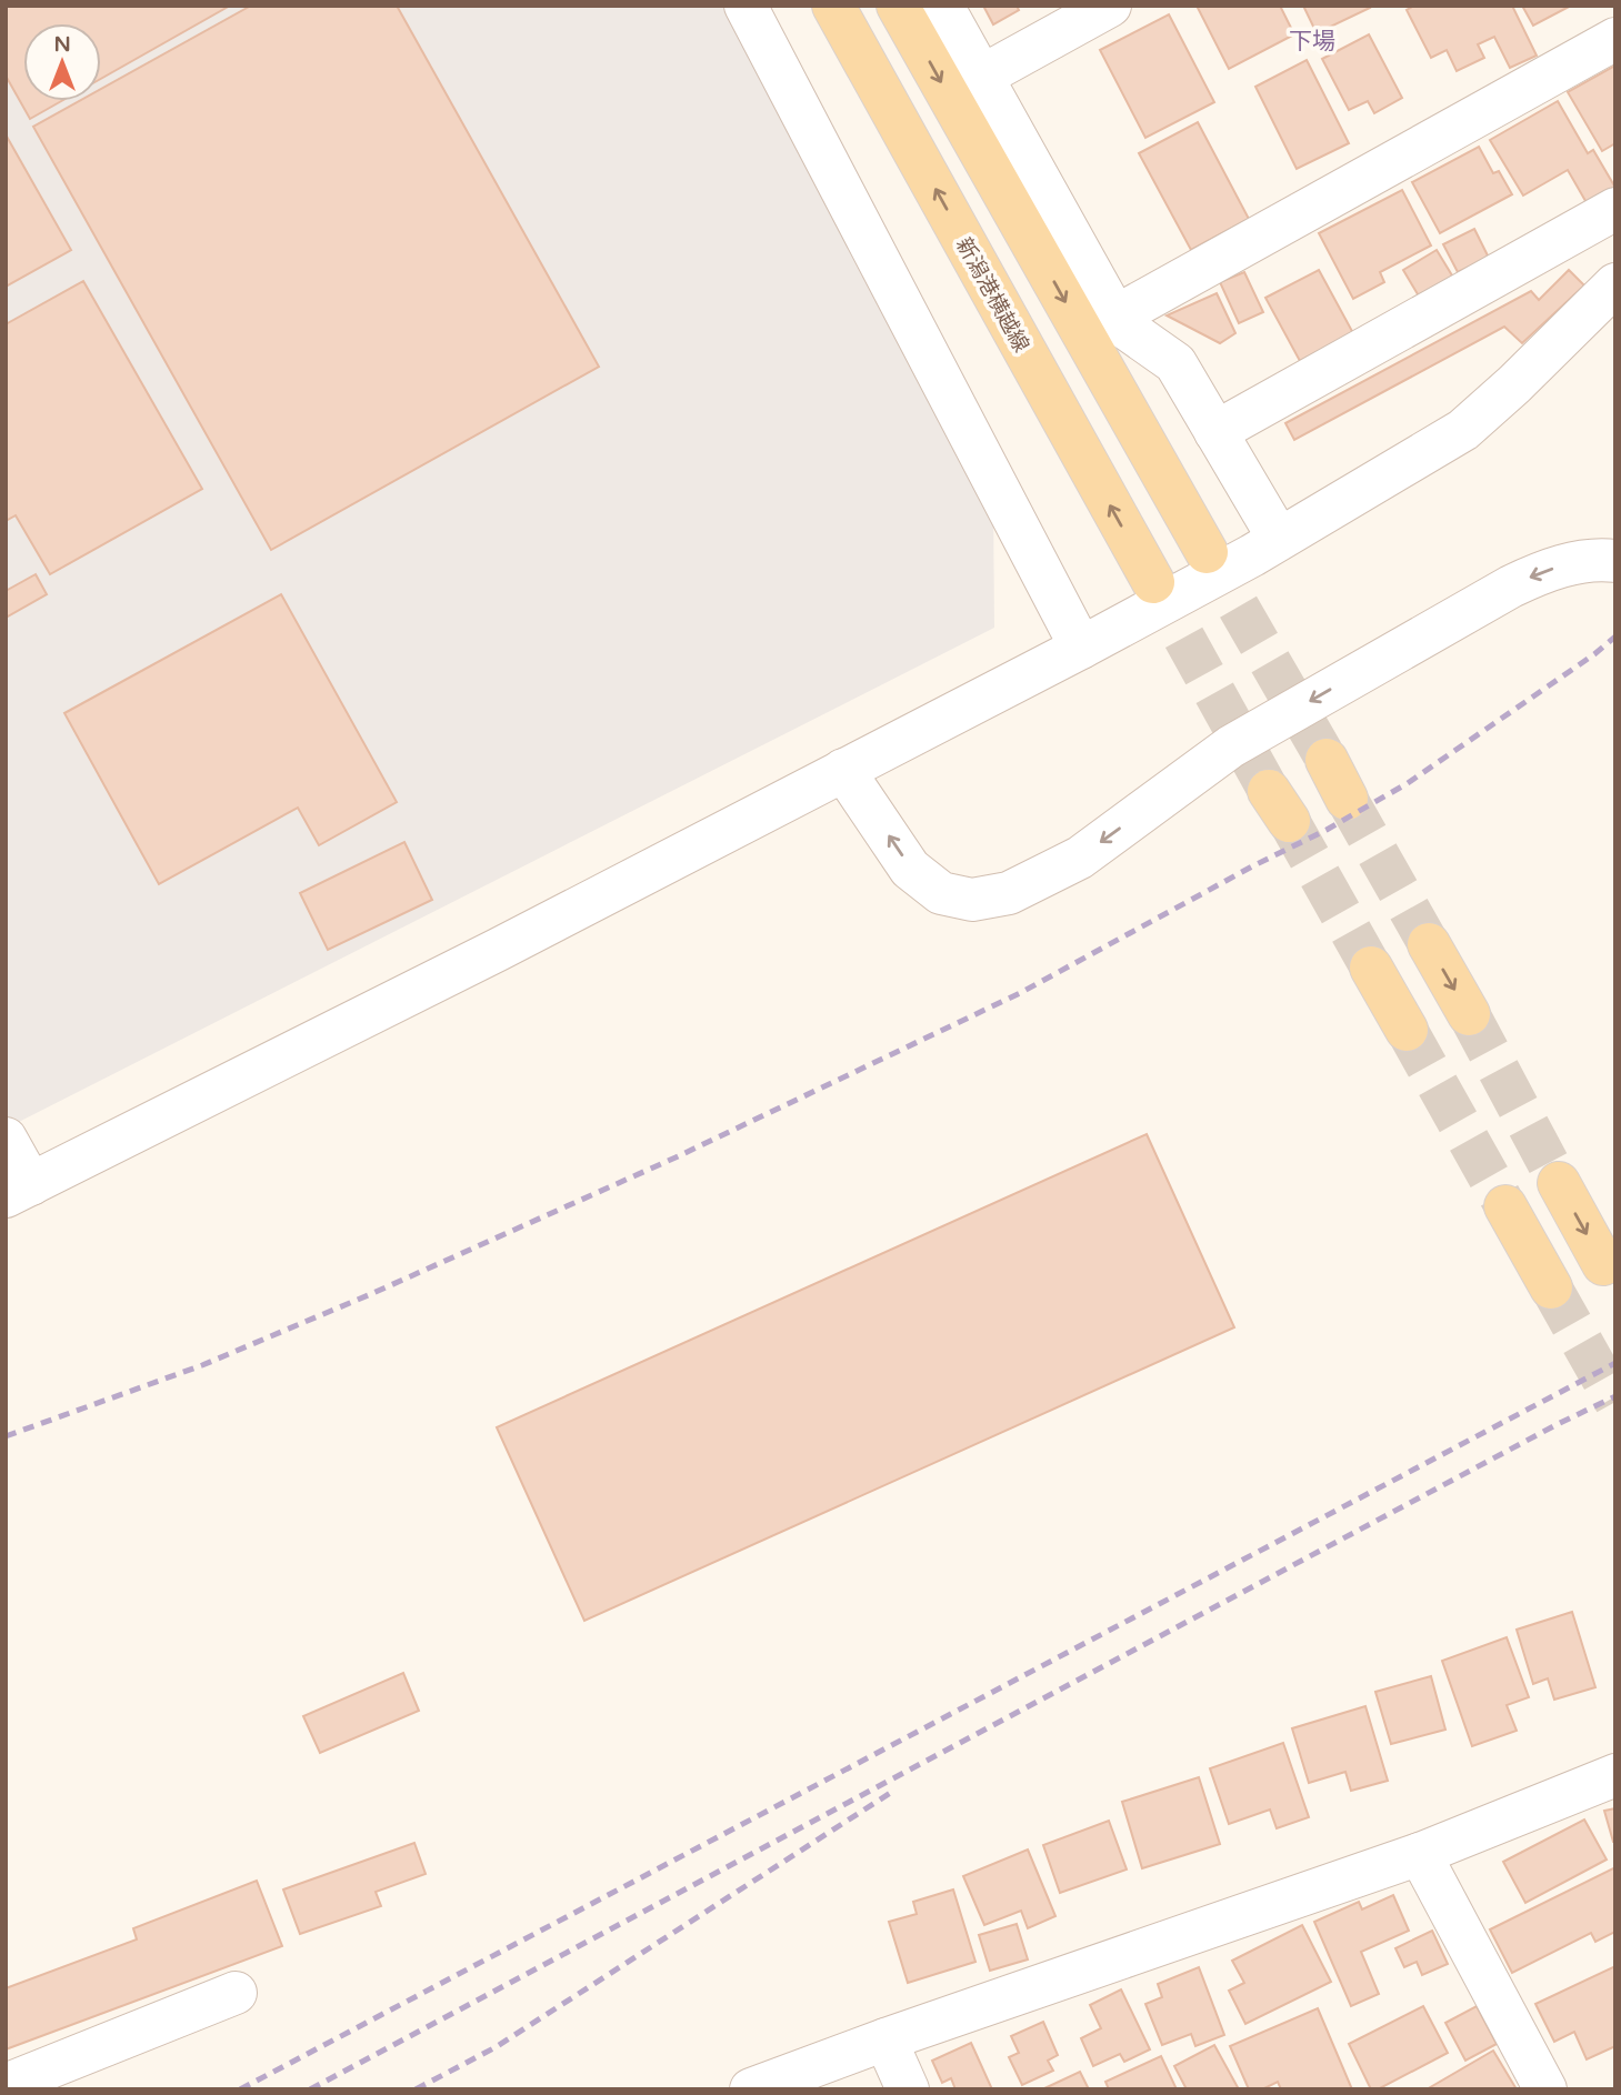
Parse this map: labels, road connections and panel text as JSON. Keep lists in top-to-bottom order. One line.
{"streets":{"main road":["新潟港横越線"]},"districts":["下場"],"north":"top"}
